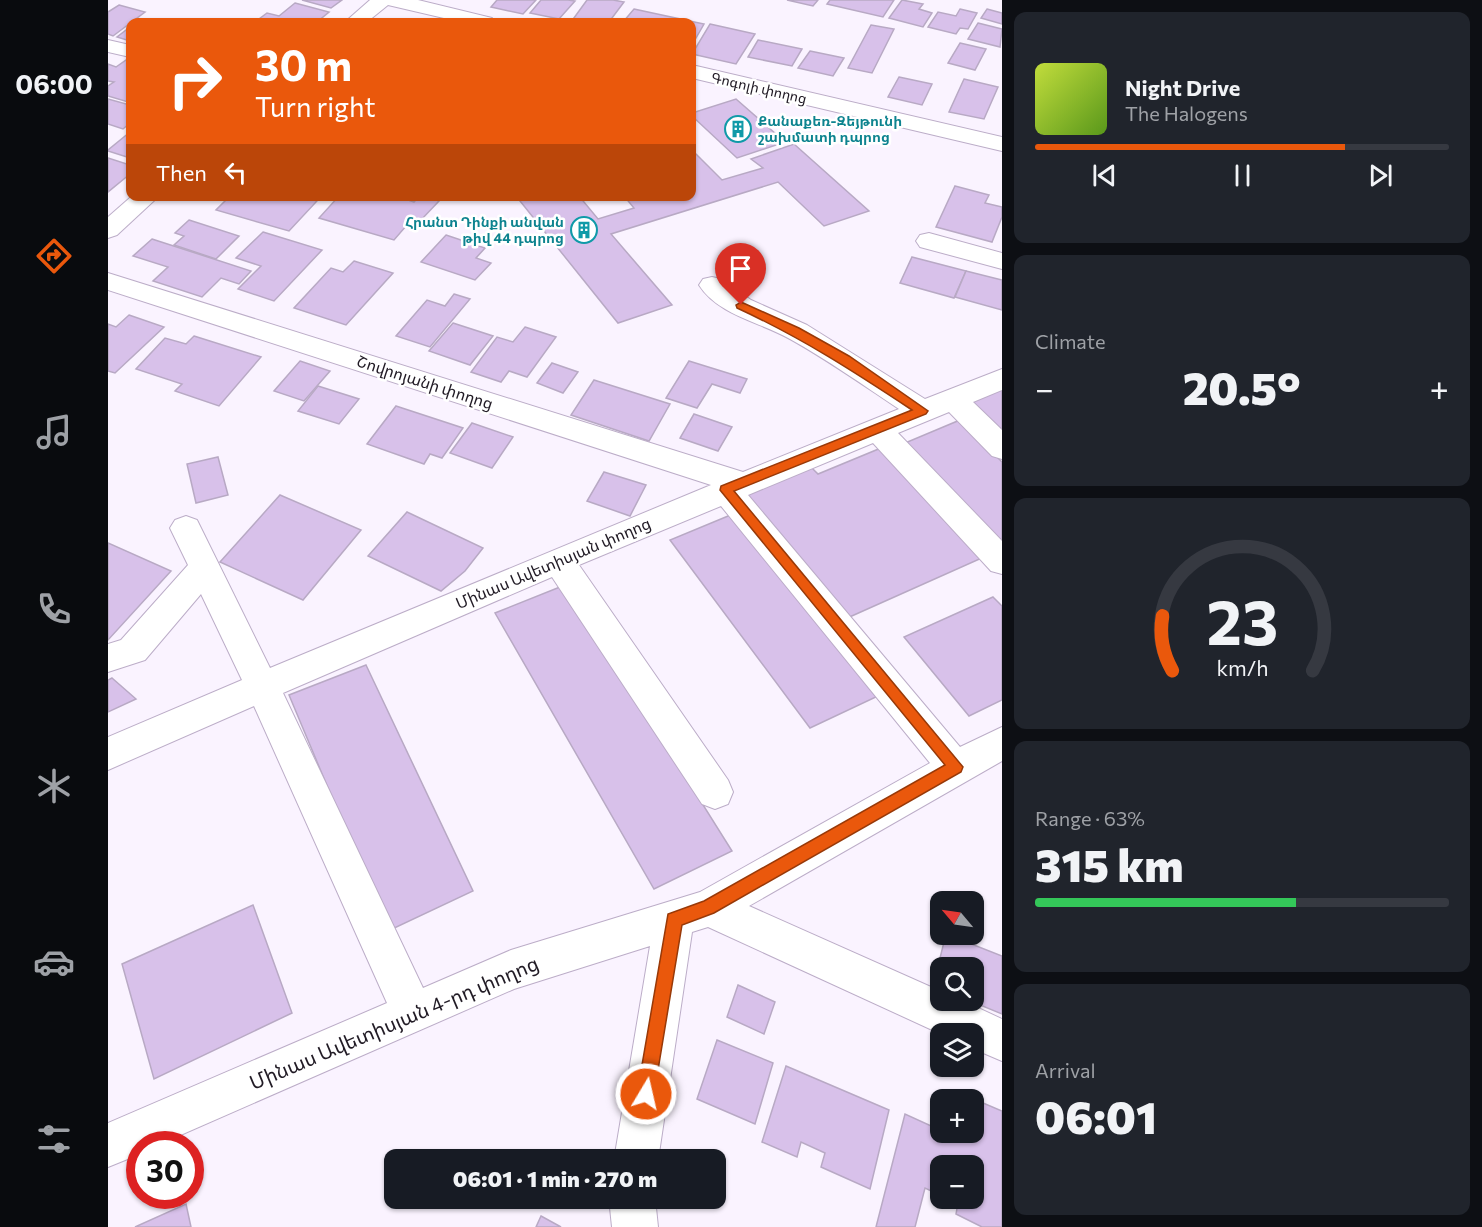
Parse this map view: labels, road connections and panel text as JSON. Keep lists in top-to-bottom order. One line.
{"streets":{"street":["Գոգոլի փողոց","Շովրոյանի փողոց","Մինաս Ավետիսյան փողոց","Մինաս Ավետիսյան 4-րդ փողոց"]},"crossings":[["Շովրոյանի փողոց","Մինաս Ավետիսյան փողոց"]],"places":{"building":["Քանաքեռ-Զեյթունի շախմատի դպրոց","Հրանտ Դինքի անվան թիվ 44 դպրոց"]},"north":"top left","page":{"tabs":"06:00","turn":["30 m","Turn right"],"song":["Night Drive","The Halogens"],"then":"Then","tile":["Climate",["Range · 63%","315 km"],["Arrival","06:01"]],"heat":["−","20.5°","+"],"map_buttons":["+","−"],"limit":"30","trip":"06:01 · 1 min · 270 m","gauge":["23","km/h"]}}
